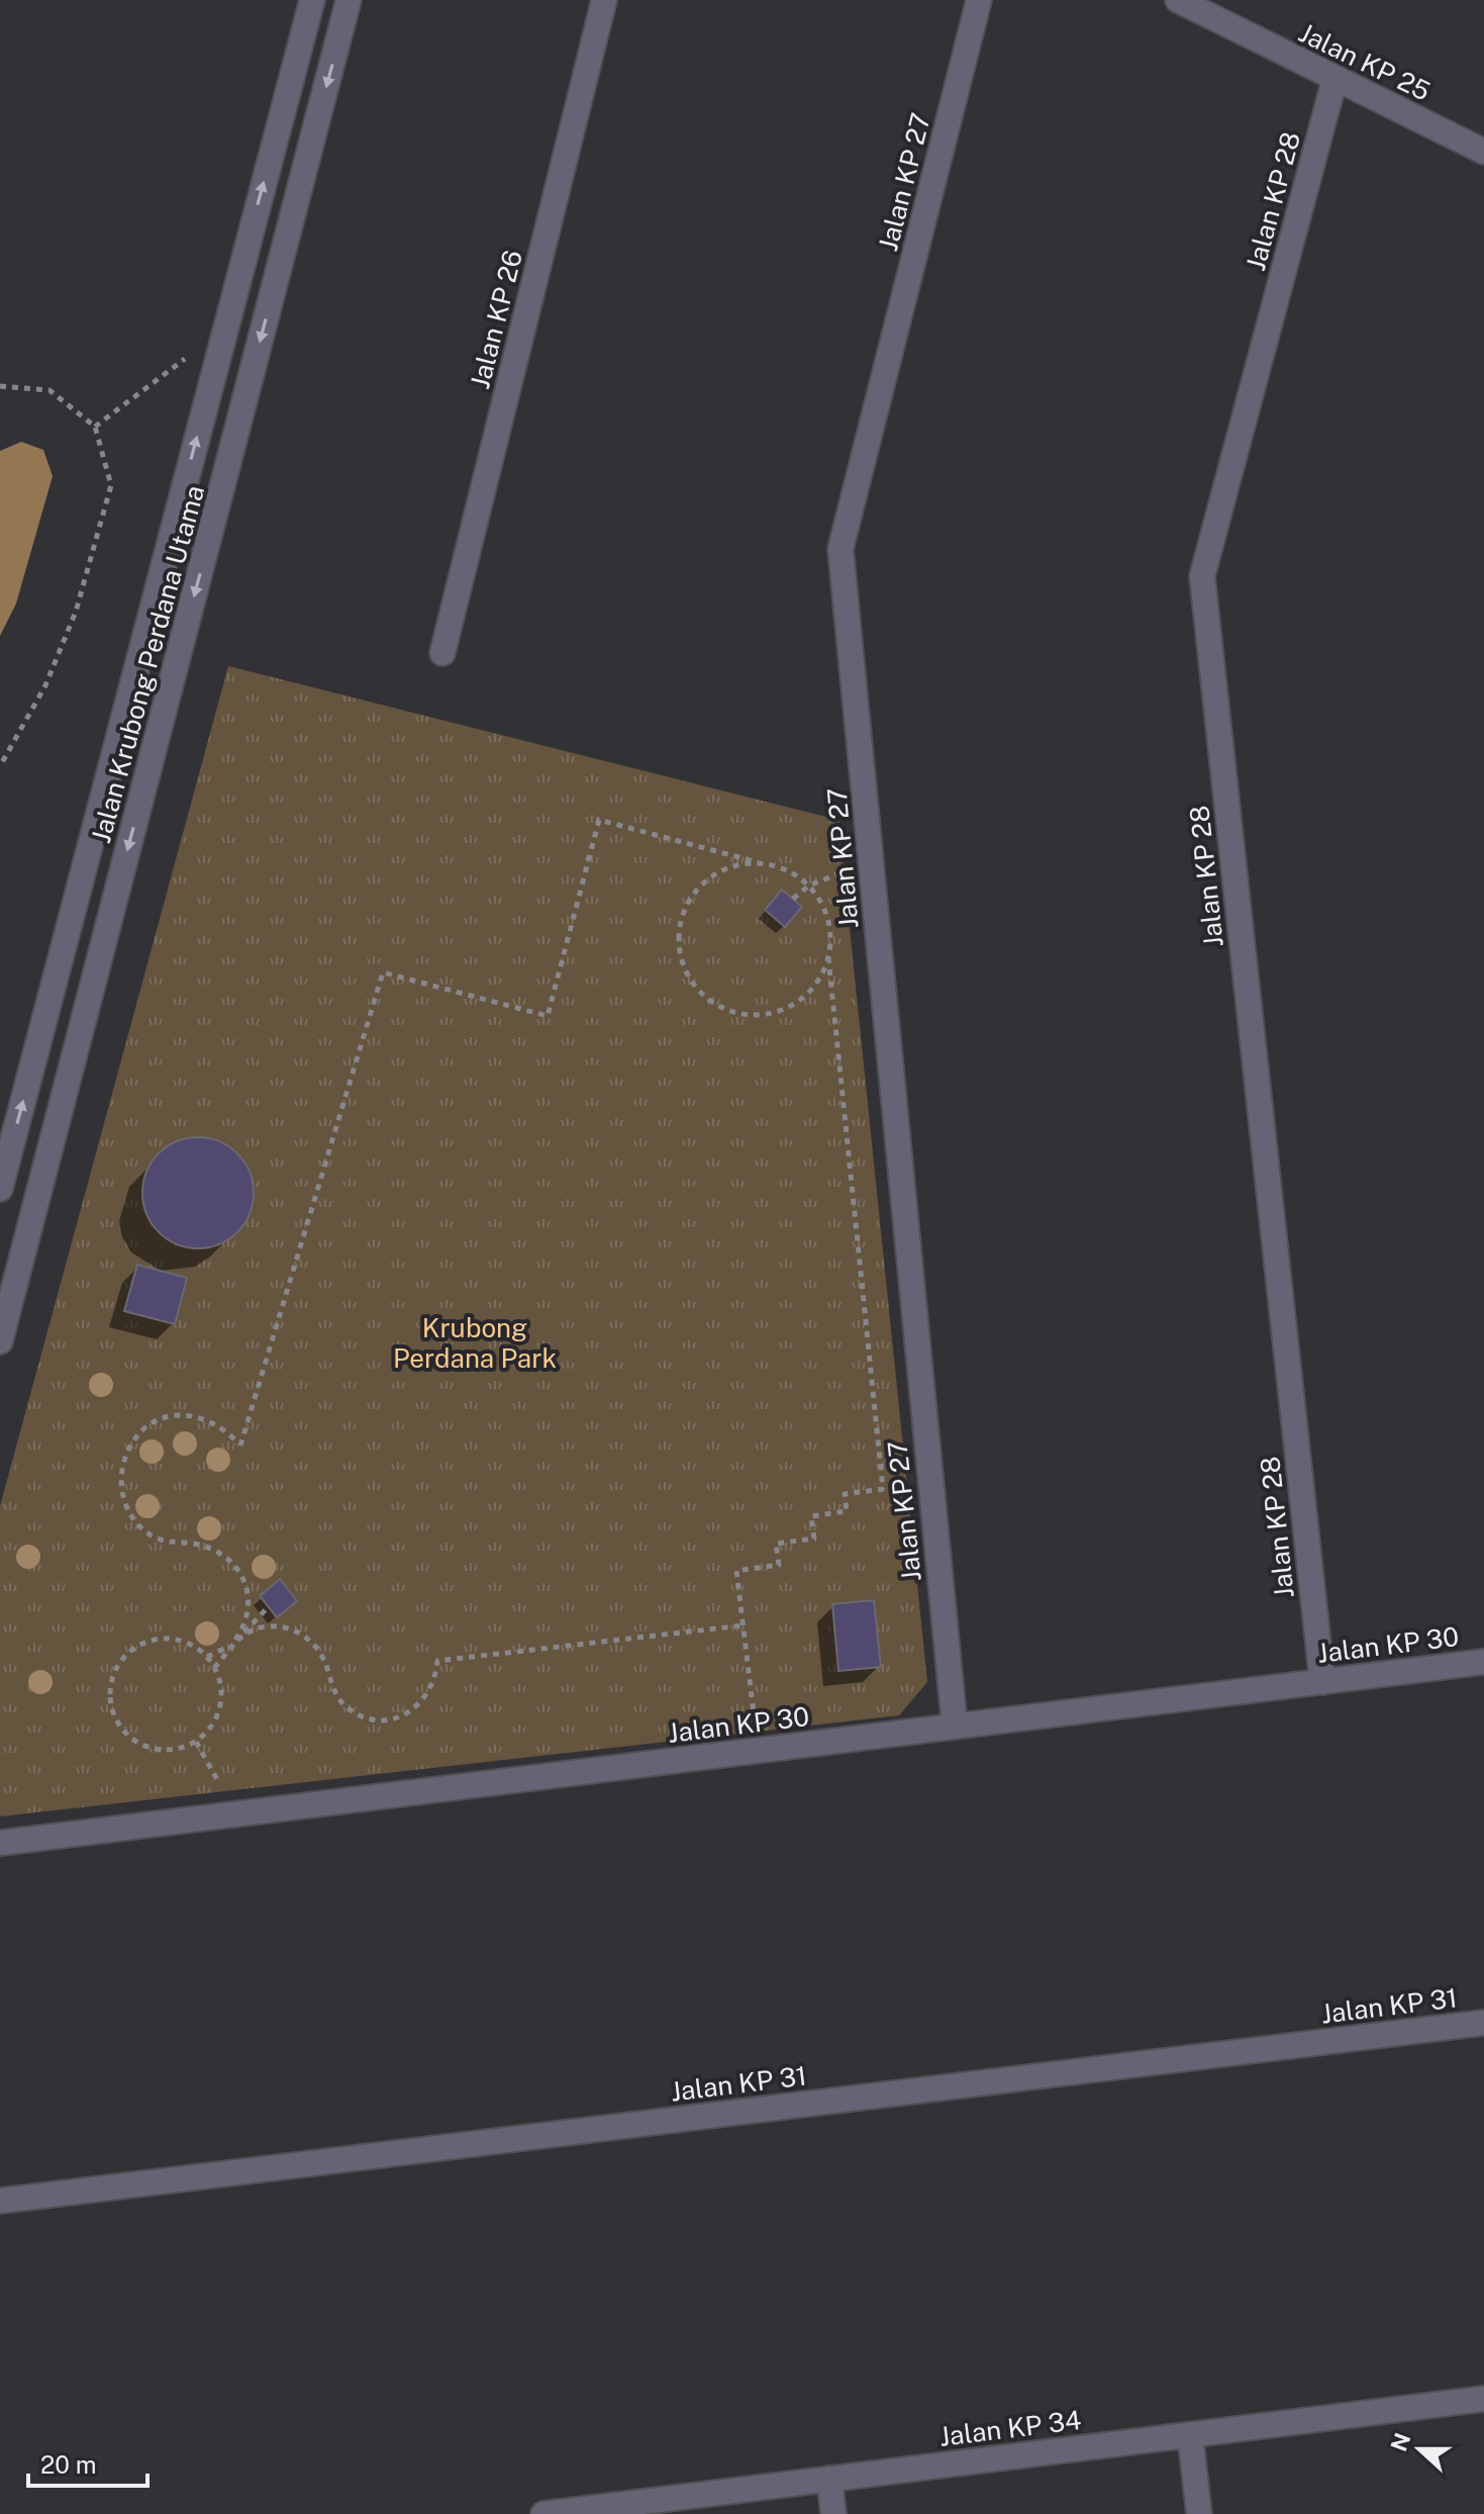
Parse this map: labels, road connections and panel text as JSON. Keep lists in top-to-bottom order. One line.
{"streets":{"street":["Jalan KP 25","Jalan KP 27","Jalan KP 28","Jalan KP 26","Jalan Krubong Perdana Utama","Jalan KP 30","Jalan KP 31","Jalan KP 34"]},"crossings":[["Jalan KP 25","Jalan KP 28"],["Jalan KP 27","Jalan KP 30"],["Jalan KP 28","Jalan KP 30"]],"parks":["Krubong Perdana Park"],"scale_bar":"20 m","north":"left"}
